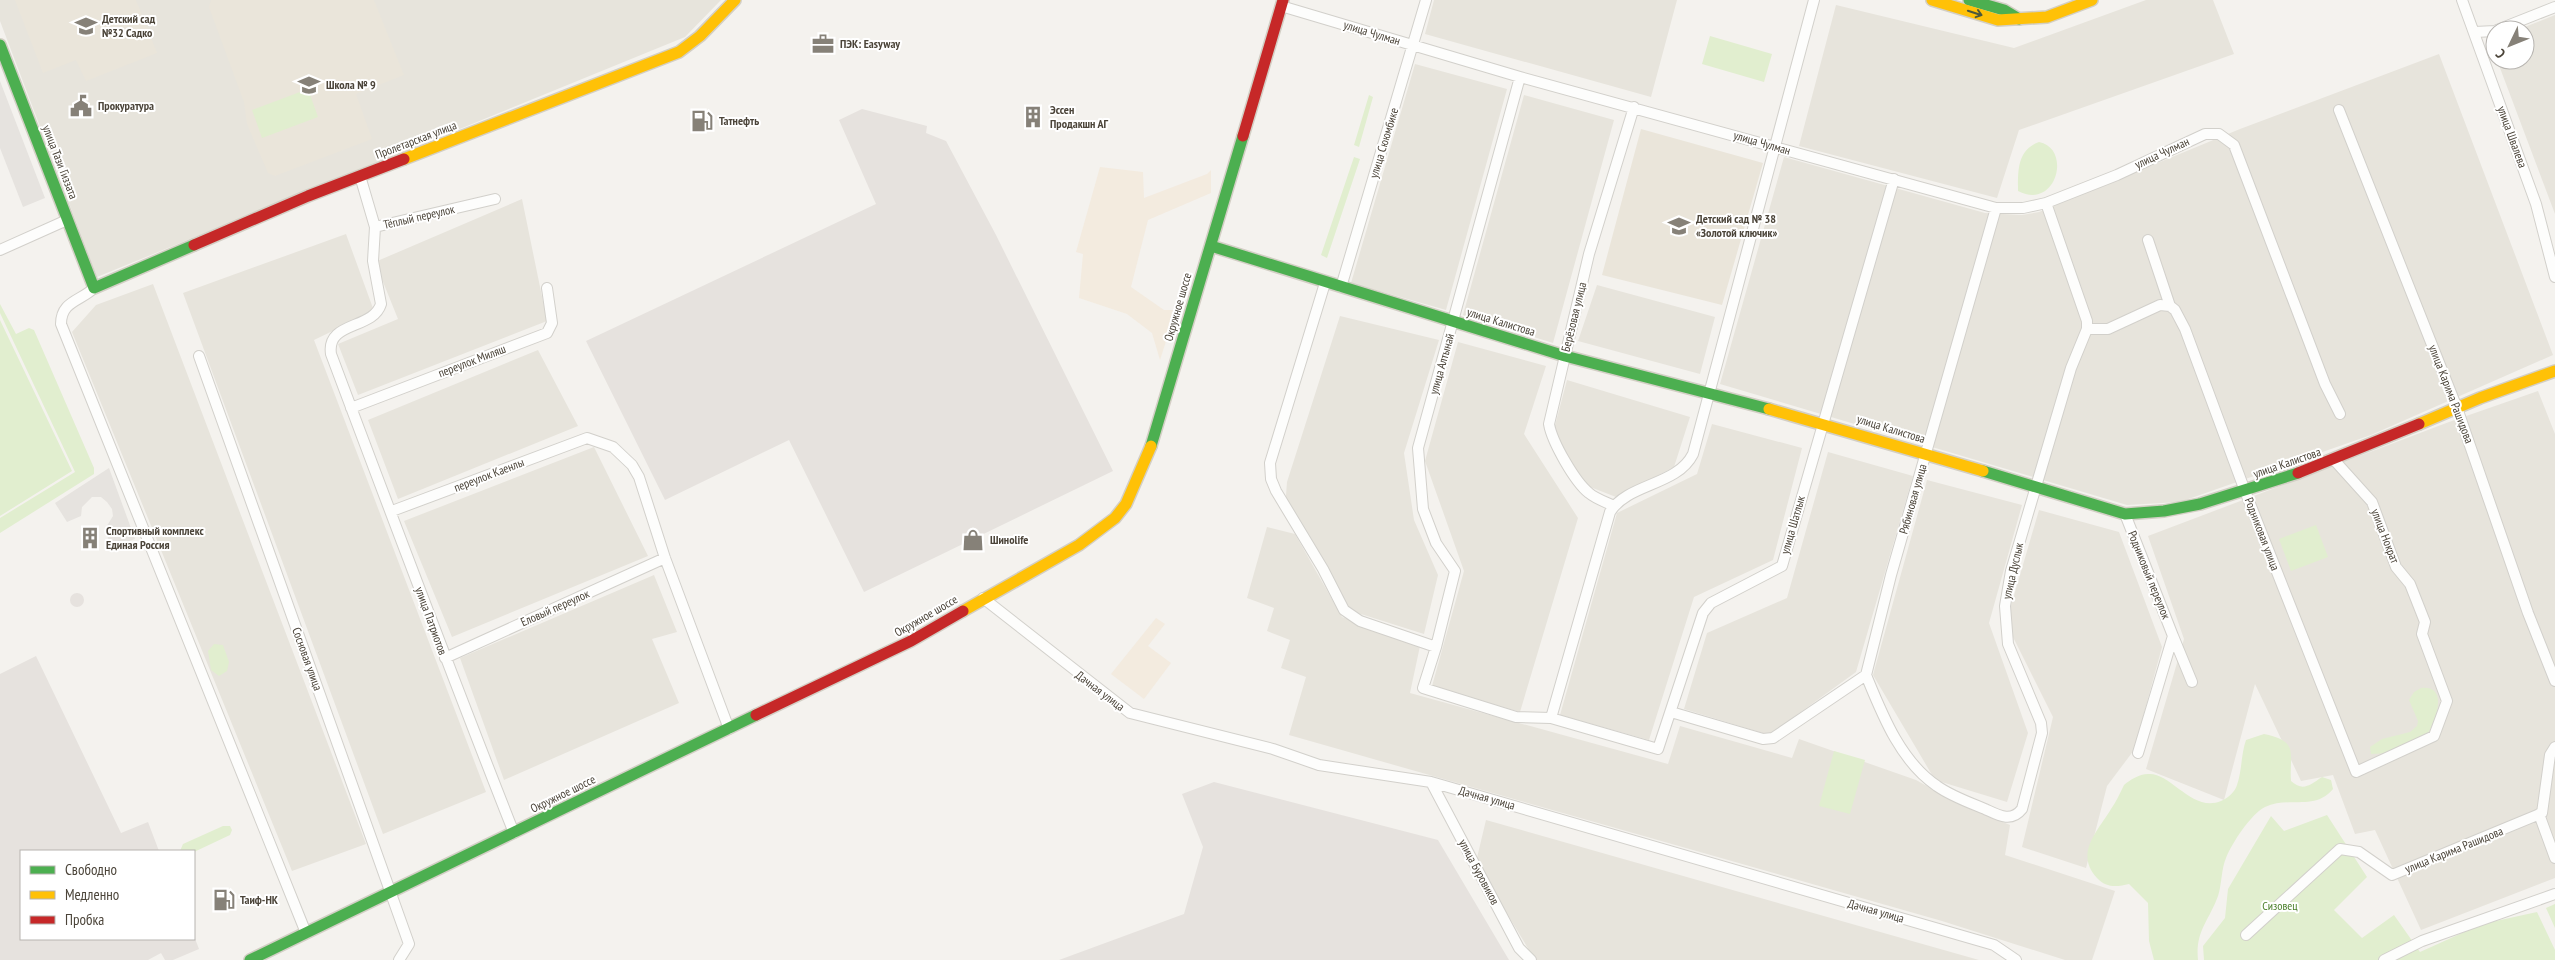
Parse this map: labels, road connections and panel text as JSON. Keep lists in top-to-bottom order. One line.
{"streets":{"street":["улица Чулман","улица Швалева","Пролетарская улица","улица Сююмбике","улица Тази Гиззата","Тёплый переулок","Окружное шоссе","Берёзовая улица","улица Калистова","переулок Миляш","улица Алтынай","улица Карима Рашидова","переулок Каенлы","Рябиновая улица","улица Шатлык","Родниковая улица","улица Нократ","улица Дуслык","Родниковый переулок","Еловый переулок","улица Патриотов","Сосновая улица","Дачная улица","улица Буровиков"]},"crossings":[["улица Чулман","улица Сююмбике"],["улица Чулман","Окружное шоссе"],["улица Чулман","Берёзовая улица"],["улица Чулман","улица Алтынай"],["улица Чулман","Рябиновая улица"],["улица Чулман","улица Шатлык"],["Пролетарская улица","улица Тази Гиззата"],["улица Сююмбике","улица Калистова"],["Тёплый переулок","переулок Миляш"],["Тёплый переулок","улица Патриотов"],["Окружное шоссе","улица Калистова"],["Окружное шоссе","улица Патриотов"],["Окружное шоссе","Сосновая улица"],["Окружное шоссе","Дачная улица"],["Берёзовая улица","улица Калистова"],["улица Калистова","улица Алтынай"],["улица Калистова","улица Карима Рашидова"],["улица Калистова","Рябиновая улица"],["улица Калистова","улица Шатлык"],["улица Калистова","Родниковая улица"],["улица Калистова","улица Нократ"],["улица Калистова","улица Дуслык"],["улица Калистова","Родниковый переулок"],["переулок Миляш","улица Патриотов"],["улица Алтынай","улица Шатлык"],["переулок Каенлы","Еловый переулок"],["переулок Каенлы","улица Патриотов"],["Рябиновая улица","улица Дуслык"],["Родниковая улица","улица Нократ"],["Еловый переулок","улица Патриотов"],["Дачная улица","улица Буровиков"]],"parks":["Сизовец"],"places":{"school or university":["Детский сад №32 Садко","Школа № 9","Детский сад № 38 «Золотой ключик»"],"office":["ПЭК: Easyway"],"public building":["Прокуратура"],"building":["Эссен Продакшн АГ","Спортивный комплекс Единая Россия"],"fuel station":["Татнефть","Таиф-НК"],"shop":["Шиноlife"]},"legend":["Свободно","Медленно","Пробка"],"north":"bottom left"}
